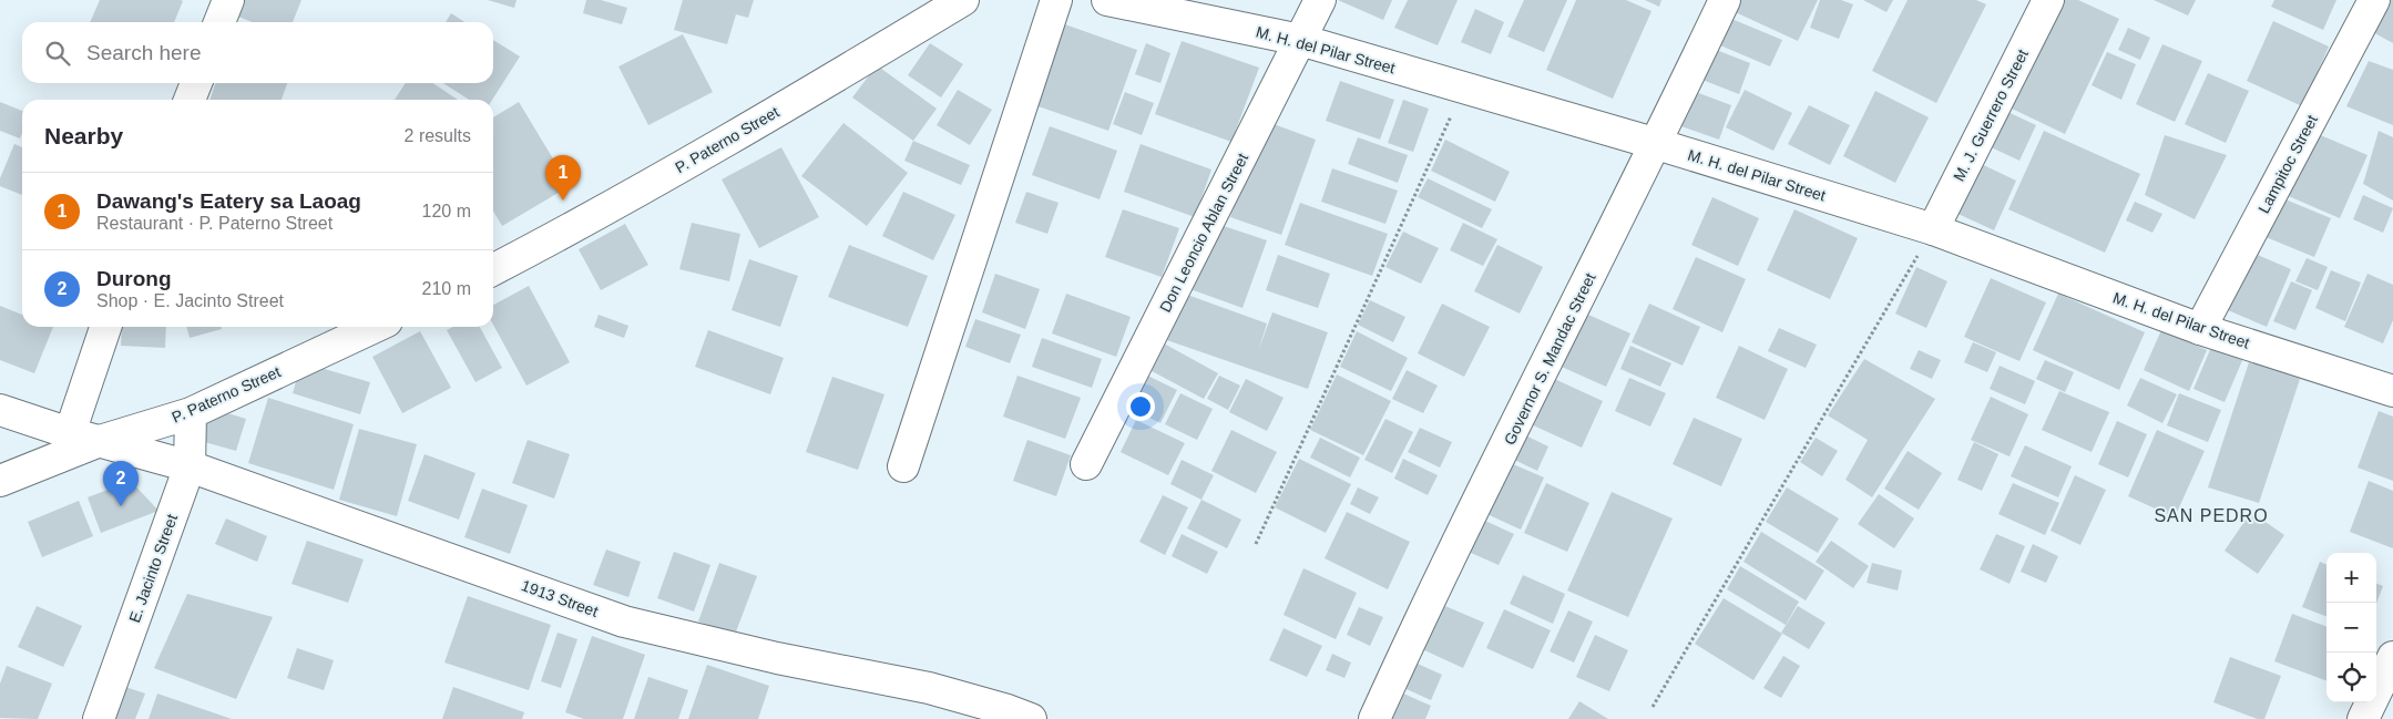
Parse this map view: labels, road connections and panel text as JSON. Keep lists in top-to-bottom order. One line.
{"streets":{"street":["M. H. del Pilar Street","M. J. Guerrero Street","P. Paterno Street","Lampitoc Street","Don Leoncio Ablan Street","Governor S. Mandac Street","E. Jacinto Street","1913 Street"]},"crossings":[["M. H. del Pilar Street","M. J. Guerrero Street"],["M. H. del Pilar Street","Lampitoc Street"],["M. H. del Pilar Street","Don Leoncio Ablan Street"],["M. H. del Pilar Street","Governor S. Mandac Street"],["P. Paterno Street","E. Jacinto Street"],["P. Paterno Street","1913 Street"],["E. Jacinto Street","1913 Street"]],"districts":["SAN PEDRO"],"page":{"search":"Search here","heading":["Nearby","2 results"],"pins":["1","2"],"list":[{"mark":"1","name":"Dawang's Eatery sa Laoag","note":"Restaurant · P. Paterno Street","value":"120 m"},{"mark":"2","name":"Durong","note":"Shop · E. Jacinto Street","value":"210 m"}],"map_buttons":["+","−"]}}
